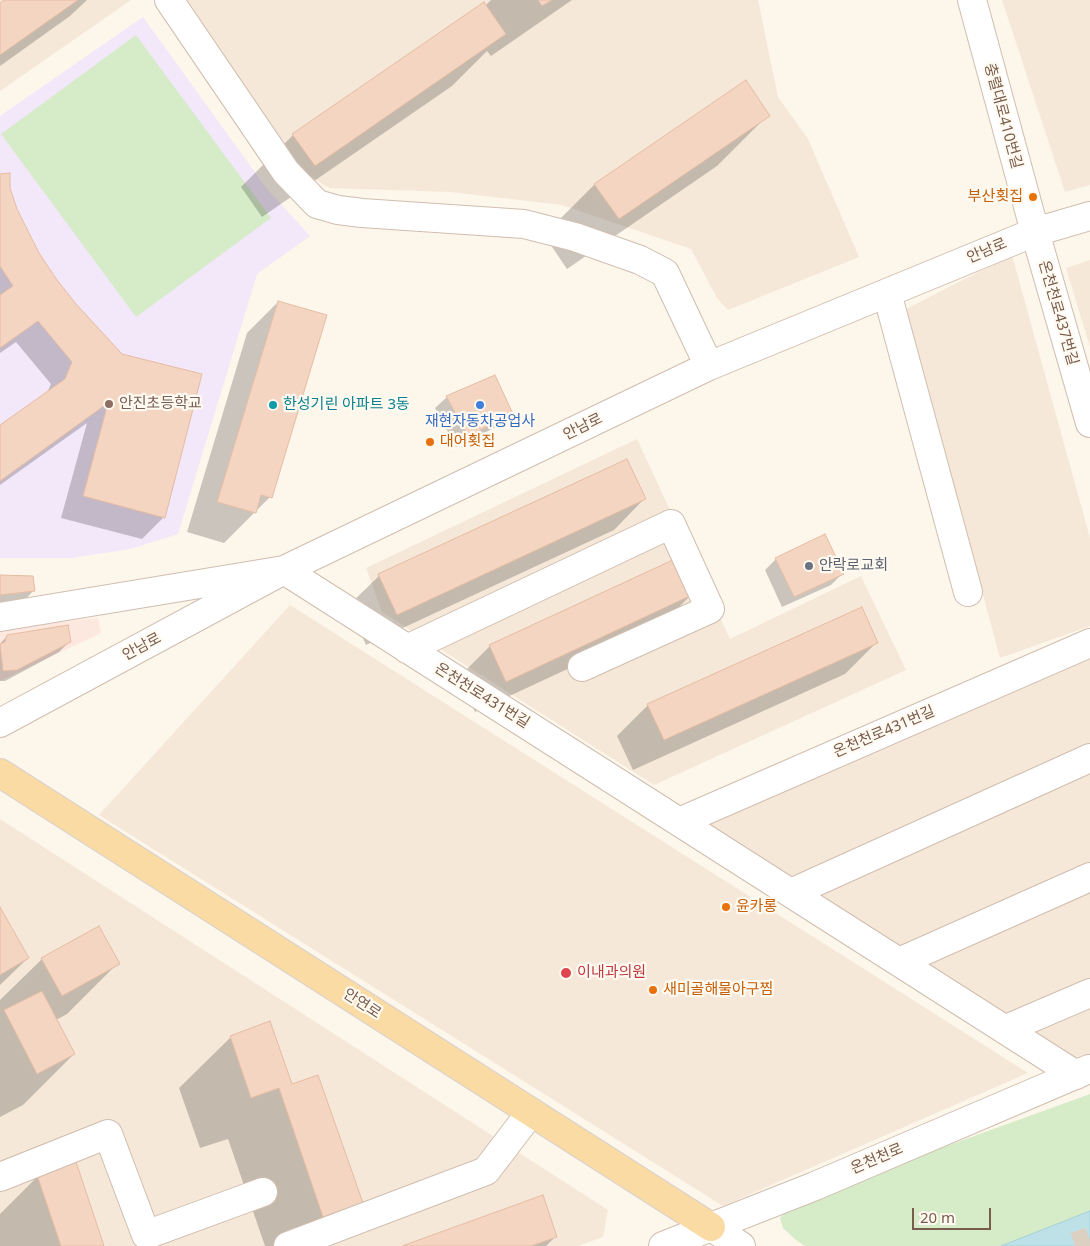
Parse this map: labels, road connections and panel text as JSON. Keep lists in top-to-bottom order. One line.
{"streets":{"main road":["안연로"],"street":["충렬대로410번길","안남로","온천천로437번길","온천천로431번길","온천천로"]},"crossings":[["충렬대로410번길","안남로"],["충렬대로410번길","온천천로437번길"],["안남로","온천천로437번길"],["안남로","온천천로431번길"],["온천천로431번길","온천천로"],["안연로","온천천로"]],"places":["부산횟집","안진초등학교","한성기린 아파트 3동","재현자동차공업사","대어횟집","안락로교회","윤카롱","이내과의원","새미골해물아구찜"],"scale_bar":"20 m"}
